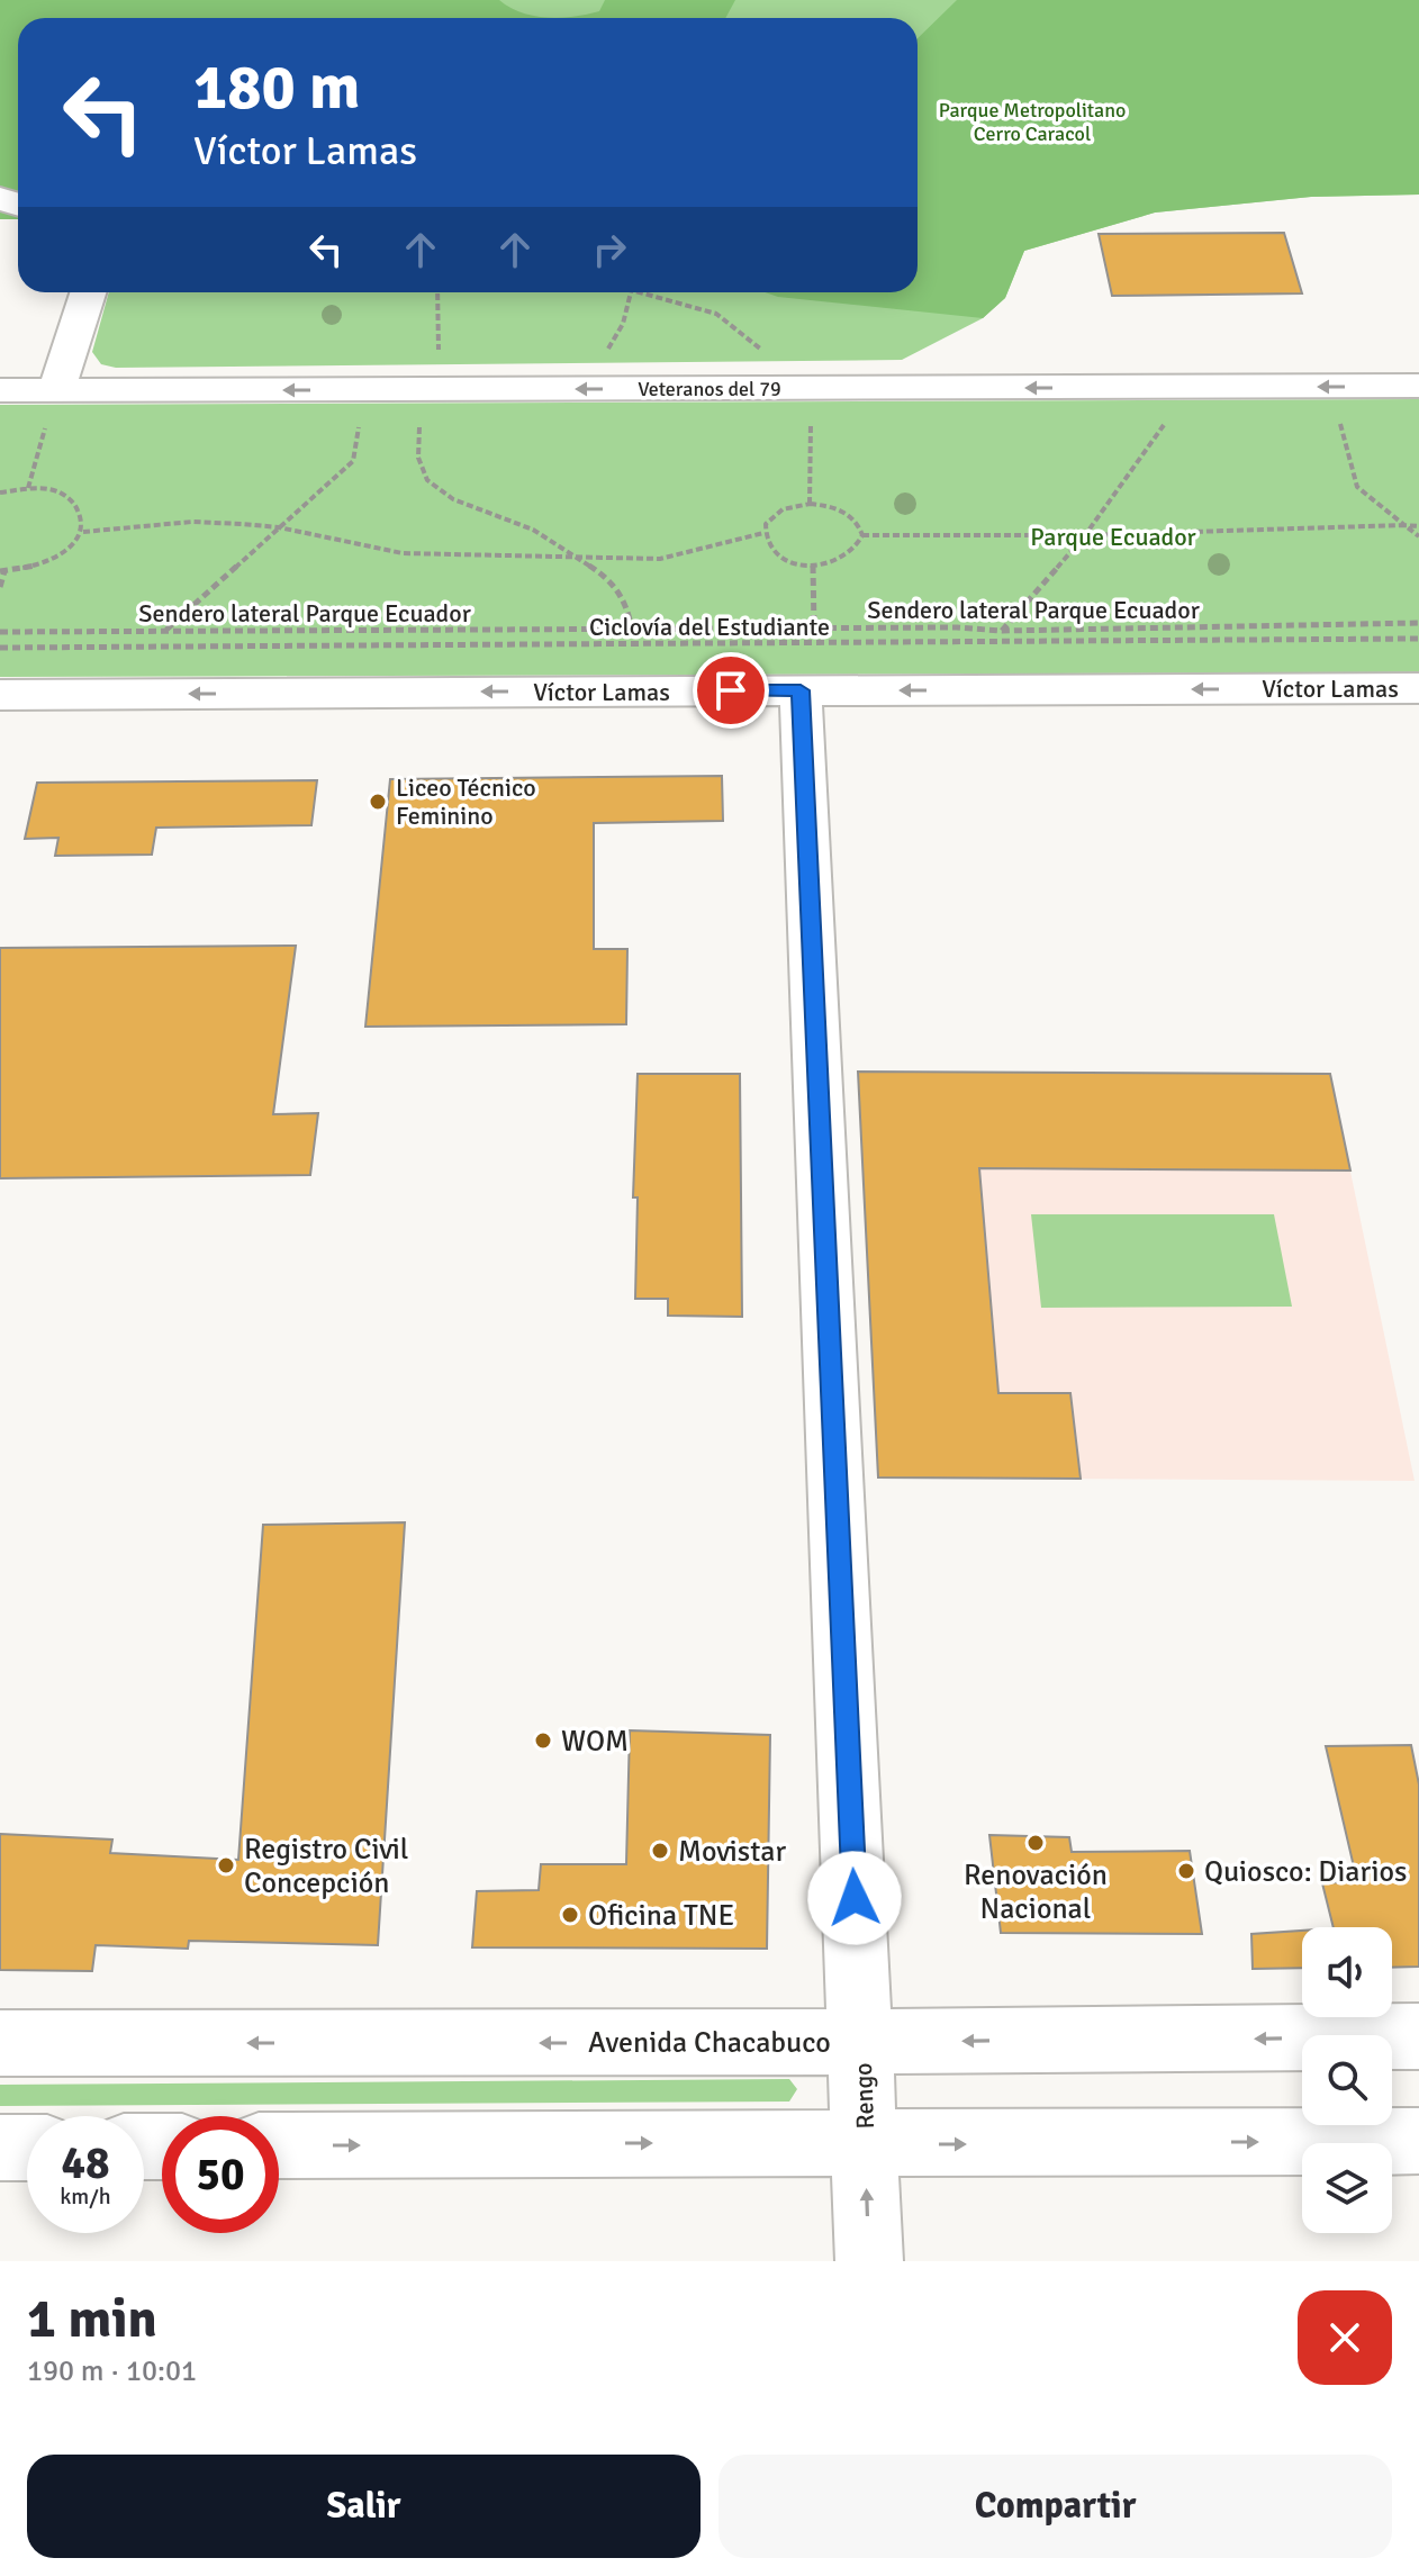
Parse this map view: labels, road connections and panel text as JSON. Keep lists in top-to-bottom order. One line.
{"streets":{"main road":["Veteranos del 79","Víctor Lamas","Avenida Chacabuco","Rengo"],"path":["Sendero lateral Parque Ecuador","Ciclovía del Estudiante"]},"crossings":[["Víctor Lamas","Rengo"],["Avenida Chacabuco","Rengo"]],"one_way":["Veteranos del 79","Víctor Lamas"],"parks":["Parque Metropolitano Cerro Caracol","Parque Ecuador"],"places":["Liceo Técnico Feminino","WOM","Renovación Nacional","Movistar","Registro Civil Concepción","Quiosco: Diarios","Oficina TNE"],"page":{"turn":["180 m","Víctor Lamas"],"speed":"48 km/h","limit":"50","heading":["1 min","190 m · 10:01"],"buttons":["Salir","Compartir"]}}
